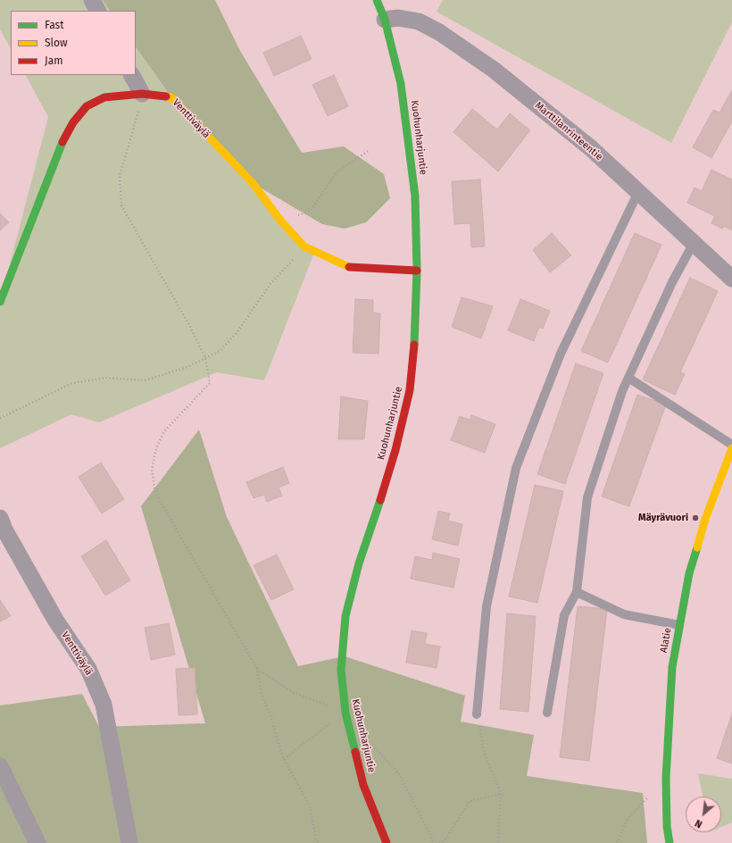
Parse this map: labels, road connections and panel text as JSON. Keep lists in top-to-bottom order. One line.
{"streets":{"street":["Venttiväylä","Marttilanrinteentie","Kuohunharjuntie","Alatie"]},"crossings":[["Venttiväylä","Kuohunharjuntie"],["Marttilanrinteentie","Kuohunharjuntie"]],"places":["Mäyrävuori"],"legend":["Fast","Slow","Jam"],"north":"bottom left"}
